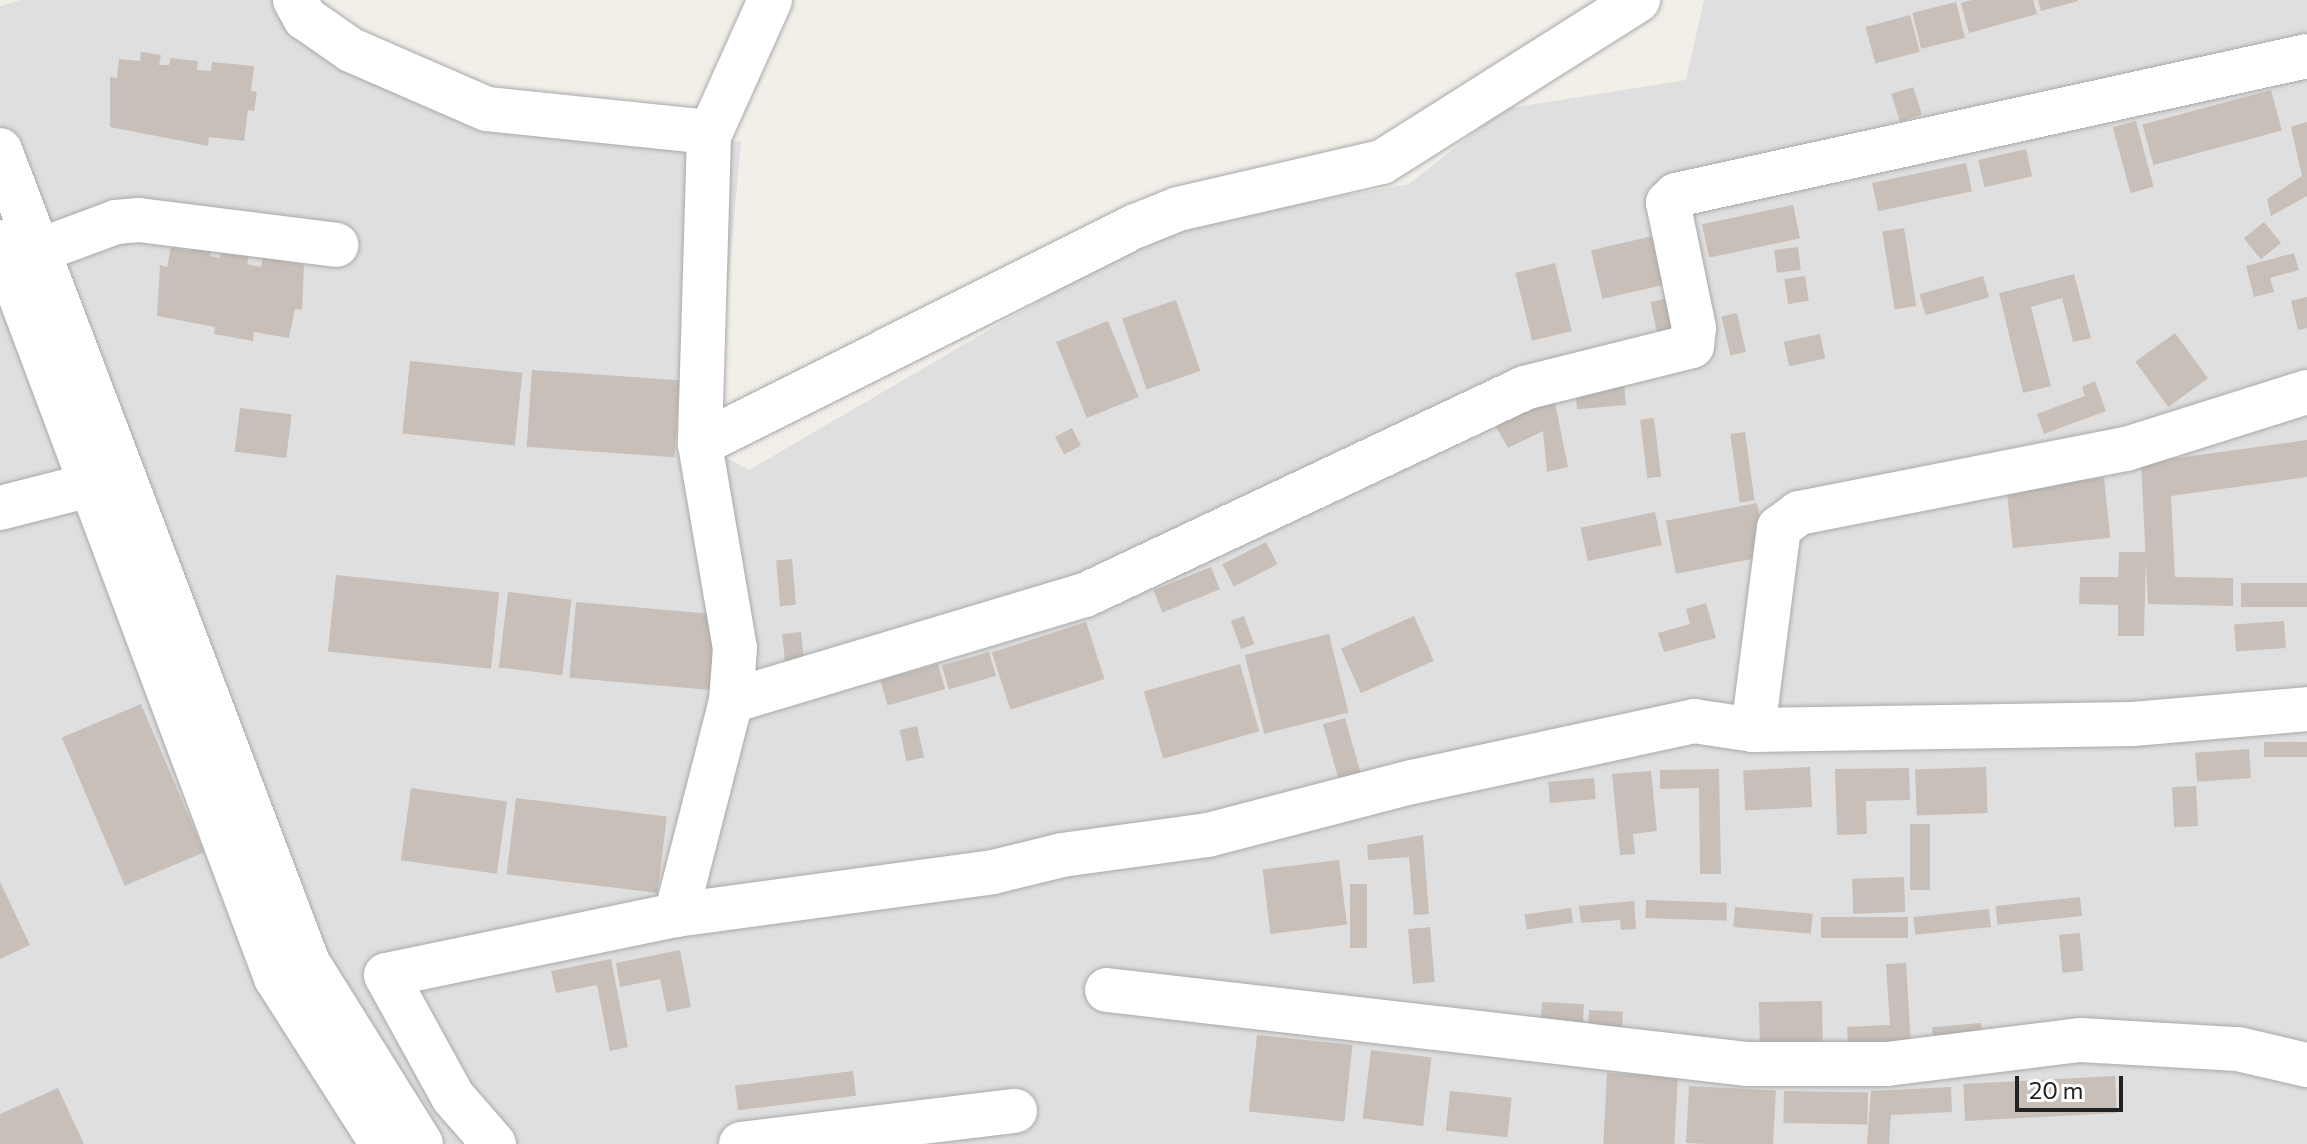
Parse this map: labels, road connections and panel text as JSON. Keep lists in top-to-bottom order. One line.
{"scale_bar":"20 m"}
